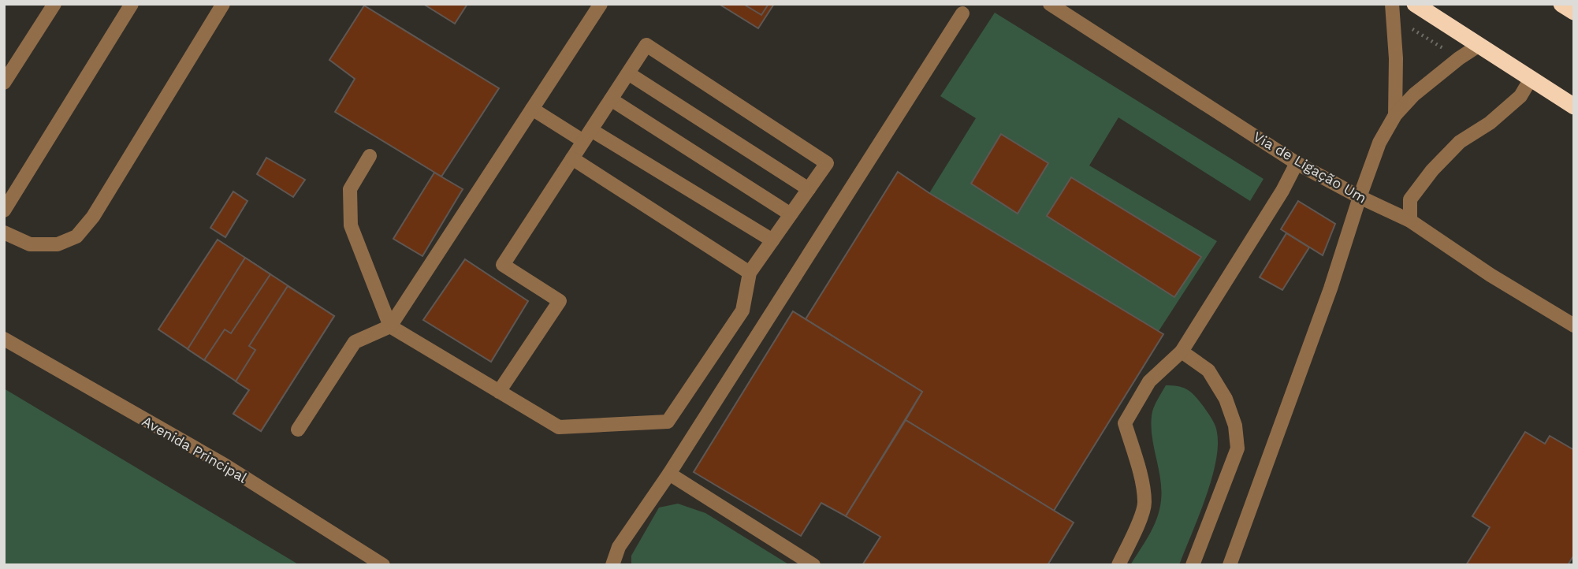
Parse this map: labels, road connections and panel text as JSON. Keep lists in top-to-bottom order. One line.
{"streets":{"lane":["Via de Ligação Um","Avenida Principal"]}}
